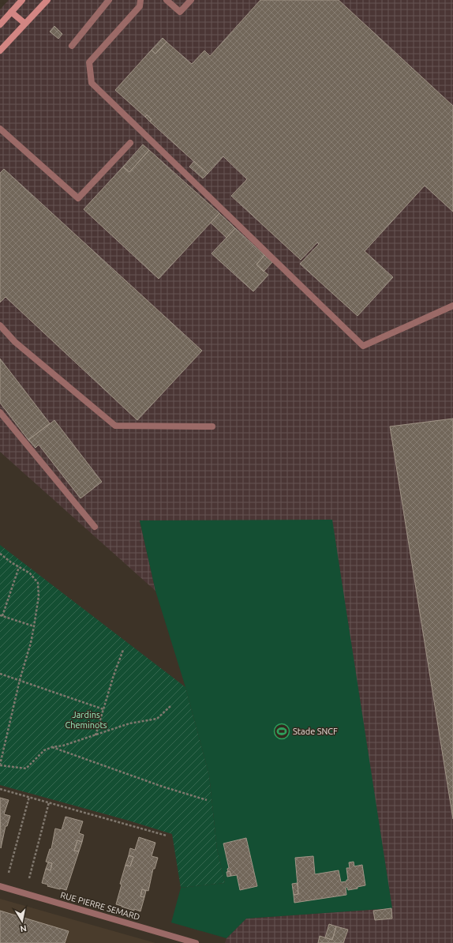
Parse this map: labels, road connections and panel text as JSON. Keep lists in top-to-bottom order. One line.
{"streets":{"street":["RUE PIERRE SEMARD"]},"parks":["Jardins Cheminots"],"places":{"sports":["Stade SNCF"]},"north":"bottom"}
